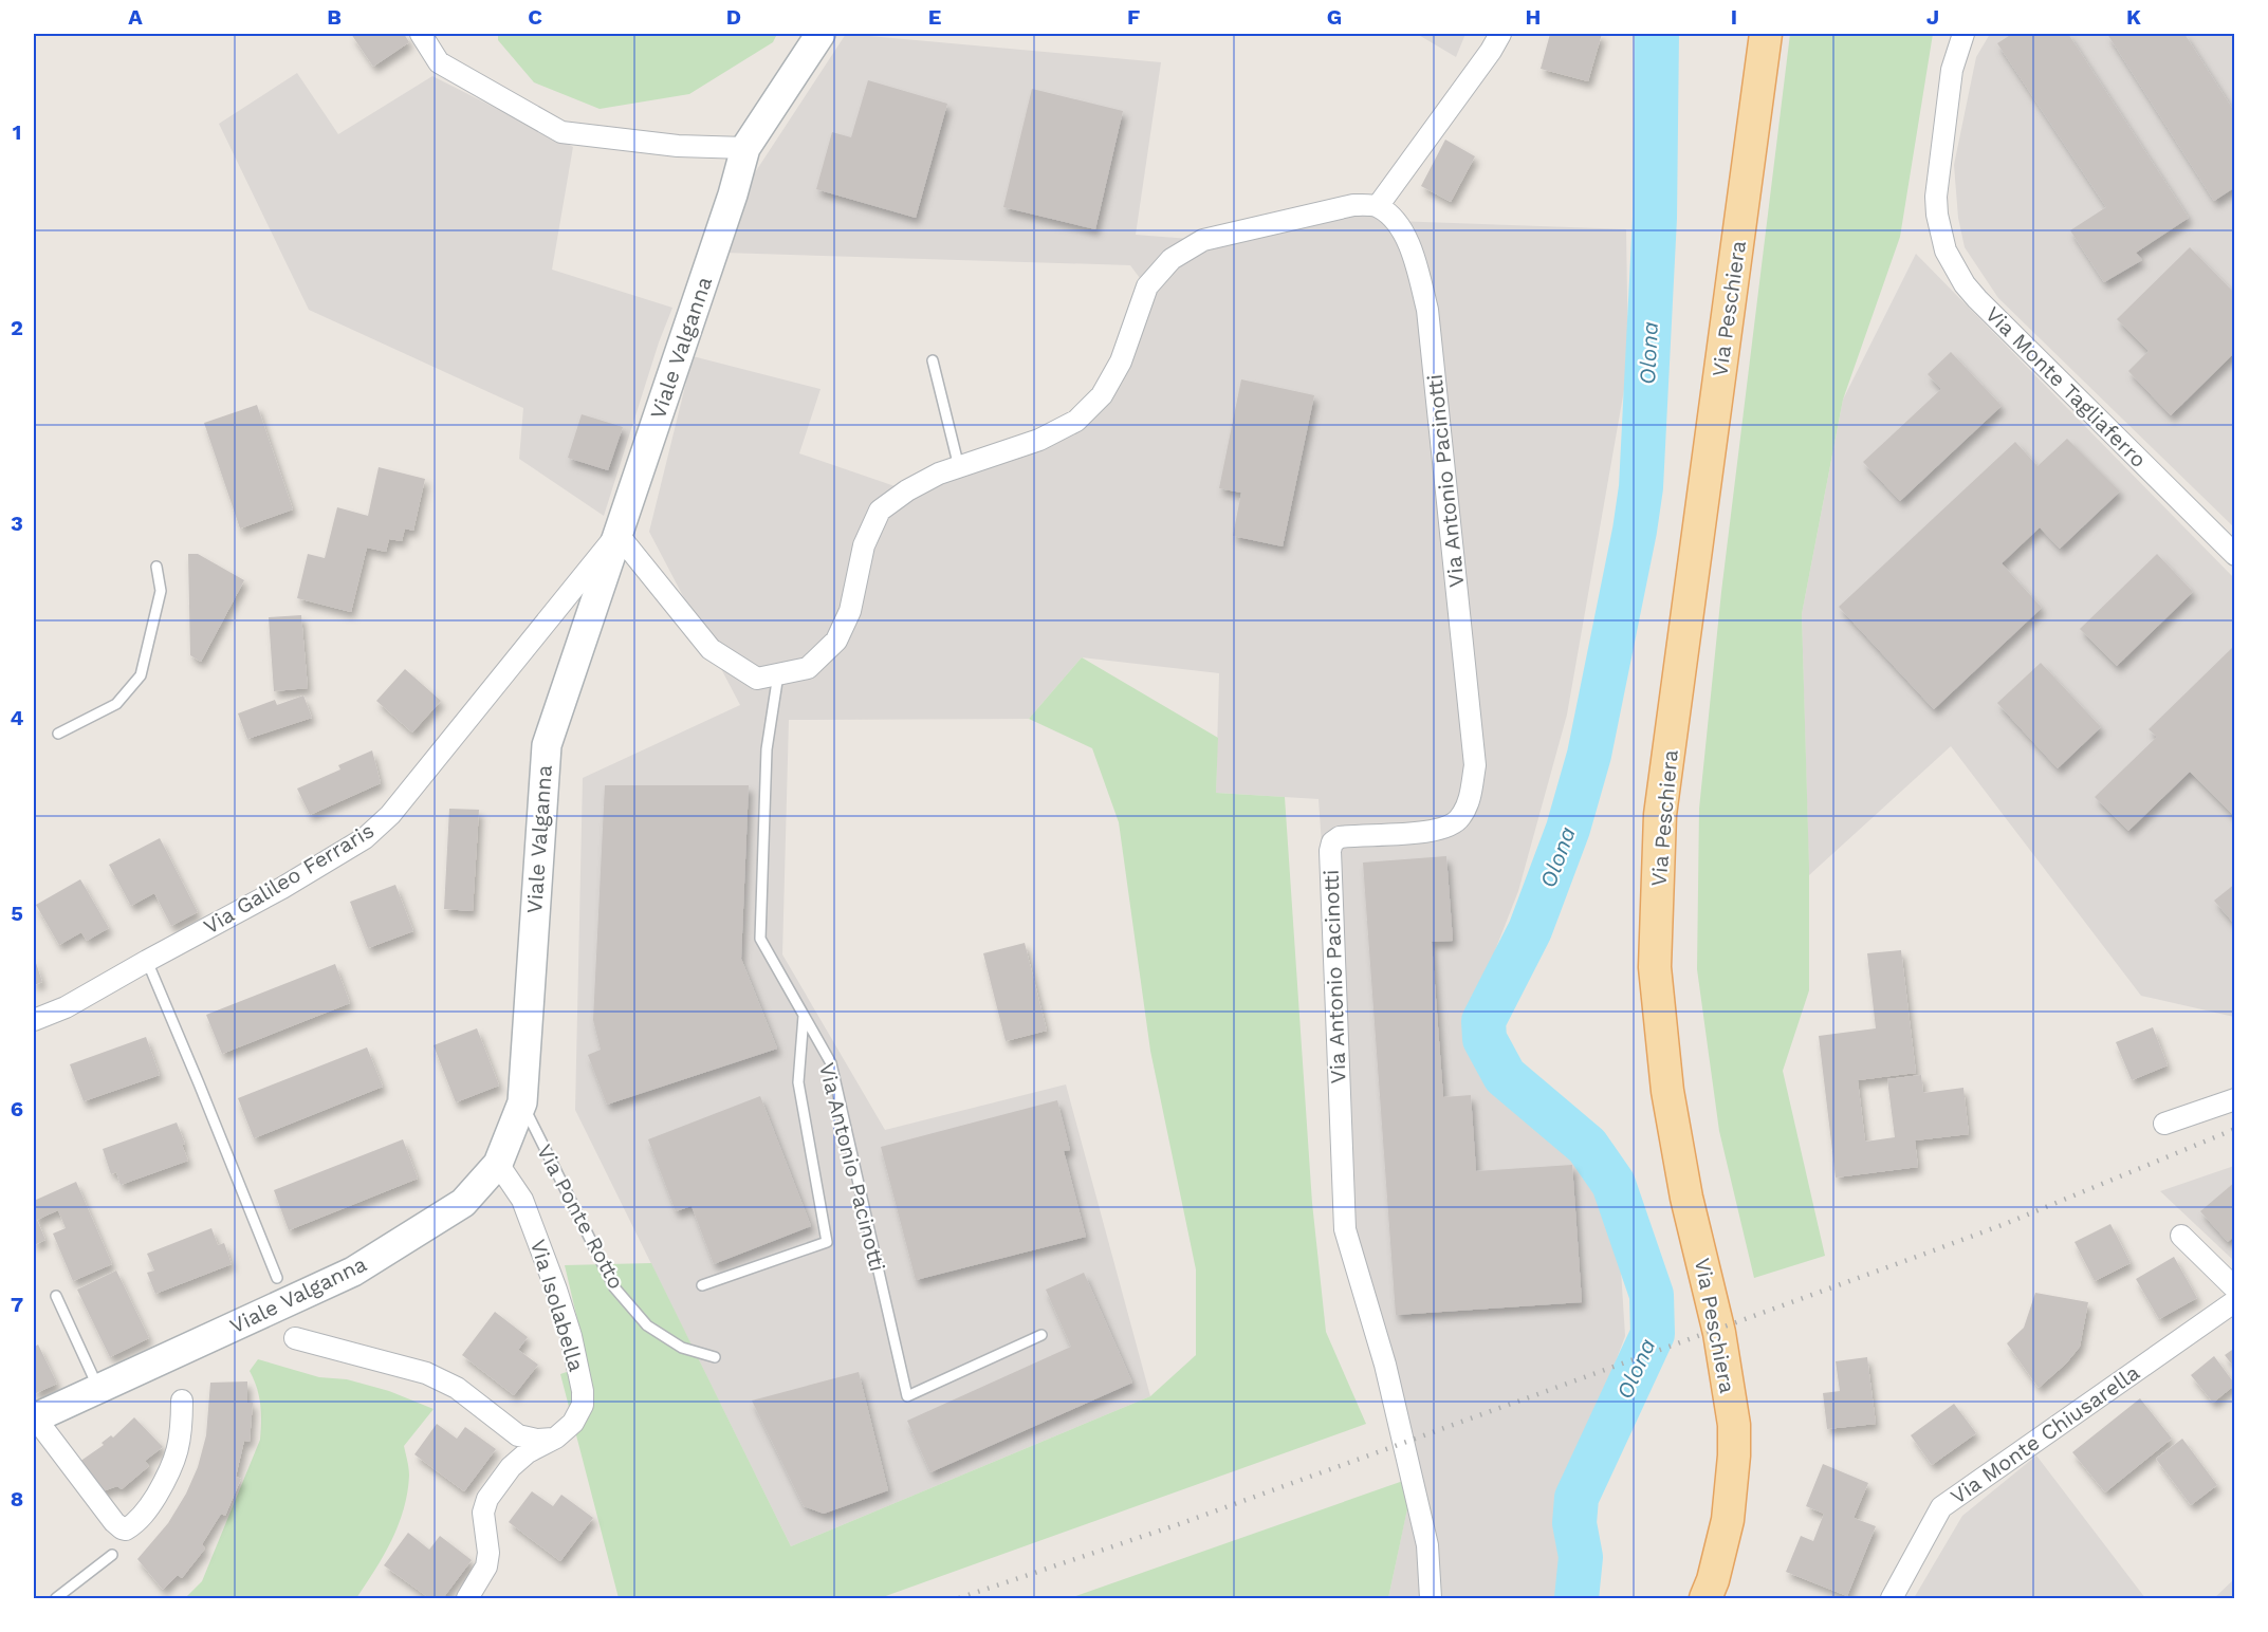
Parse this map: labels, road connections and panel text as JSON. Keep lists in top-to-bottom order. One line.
{"streets":{"main road":["Via Peschiera","Viale Valganna"],"street":["Via Monte Tagliaferro","Via Antonio Pacinotti","Via Galileo Ferraris","Via Isolabella","Via Monte Chiusarella"],"lane":["Via Ponte Rotto"]},"crossings":[["Viale Valganna","Via Galileo Ferraris"],["Viale Valganna","Via Ponte Rotto"],["Viale Valganna","Via Isolabella"]],"water":["Olona"],"grid":{"columns":["A","B","C","D","E","F","G","H","I","J","K"],"rows":["1","2","3","4","5","6","7","8"]}}
